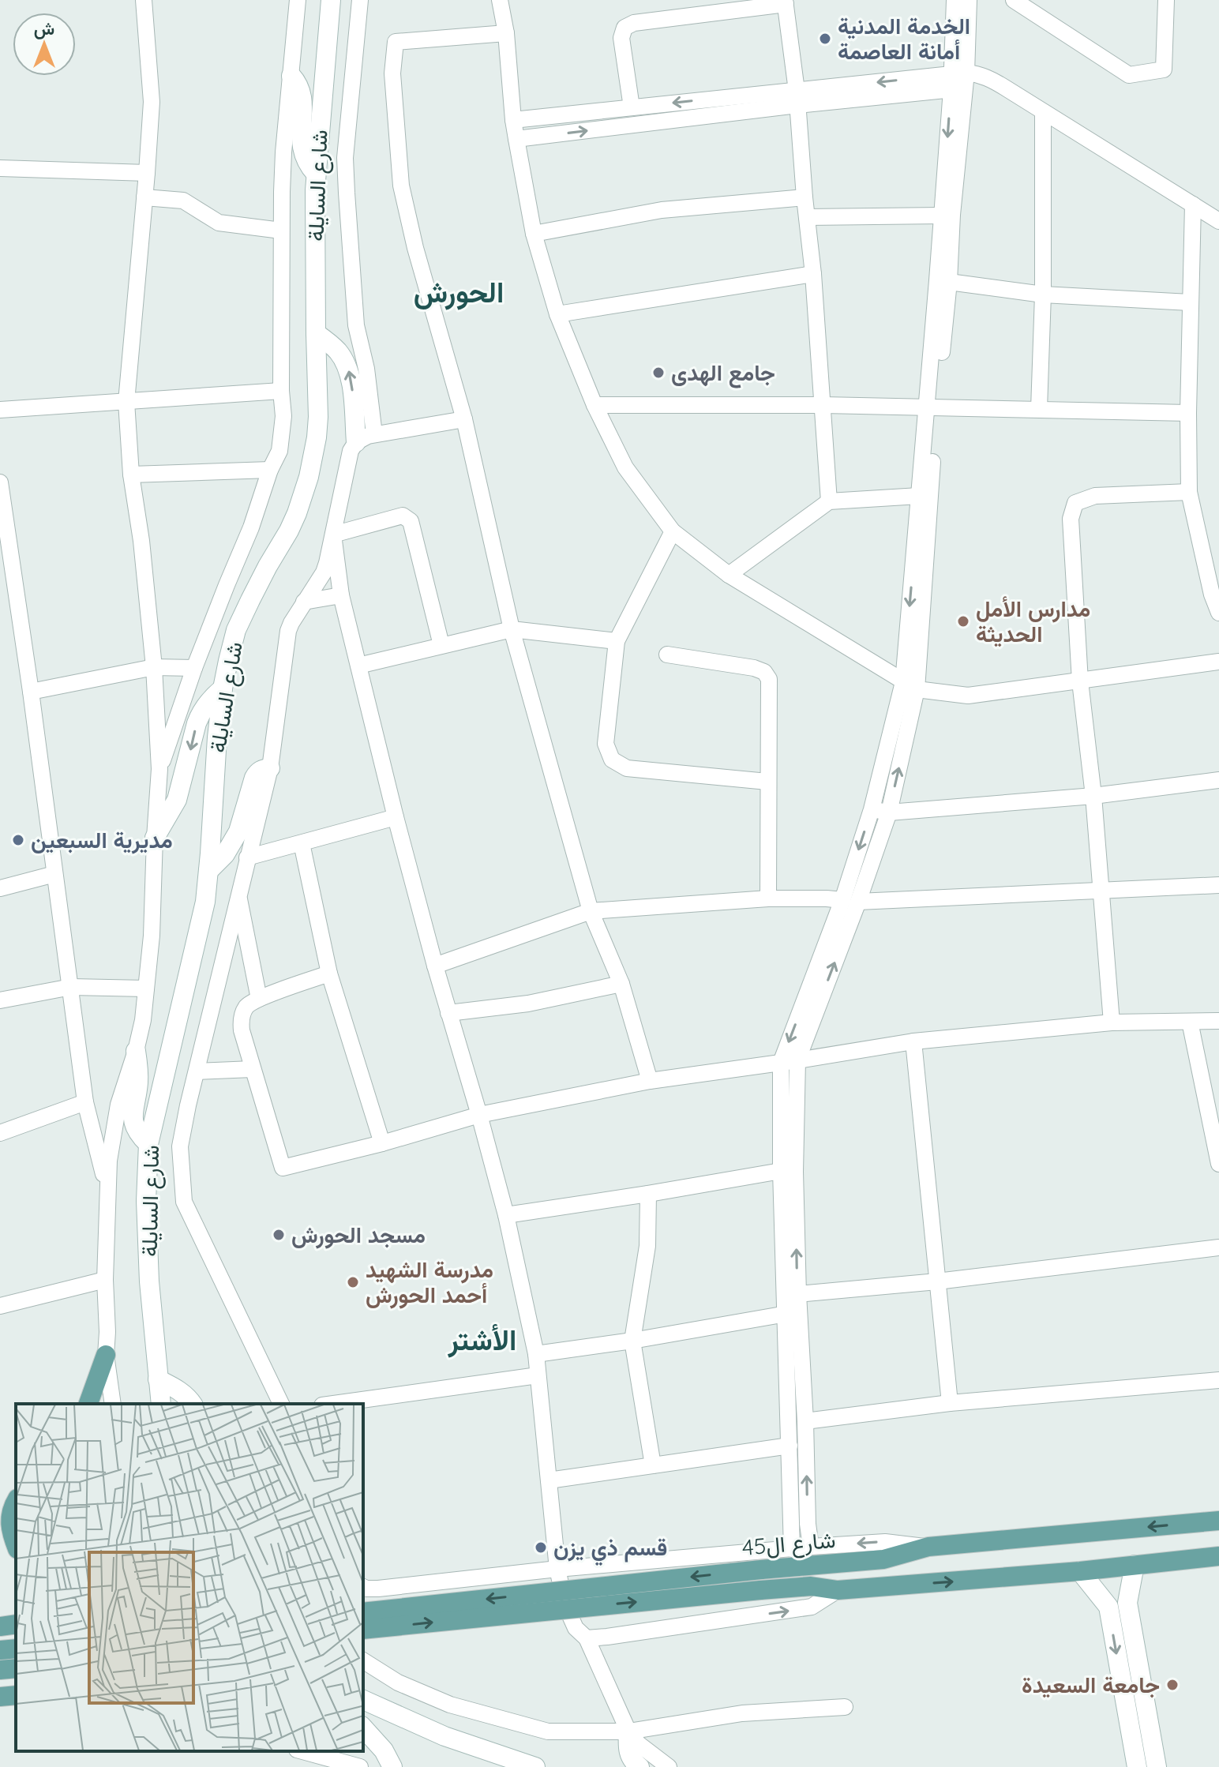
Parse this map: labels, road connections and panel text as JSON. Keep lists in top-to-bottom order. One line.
{"streets":{"main road":["شارع السايلة","شارع ال45"]},"districts":["الحورش","الأشتر"],"places":["الخدمة المدنية أمانة العاصمة","جامع الهدى","مدارس الأمل الحديثة","مديرية السبعين","مسجد الحورش","مدرسة الشهيد أحمد الحورش","قسم ذي يزن","جامعة السعيدة"],"north":"top"}
